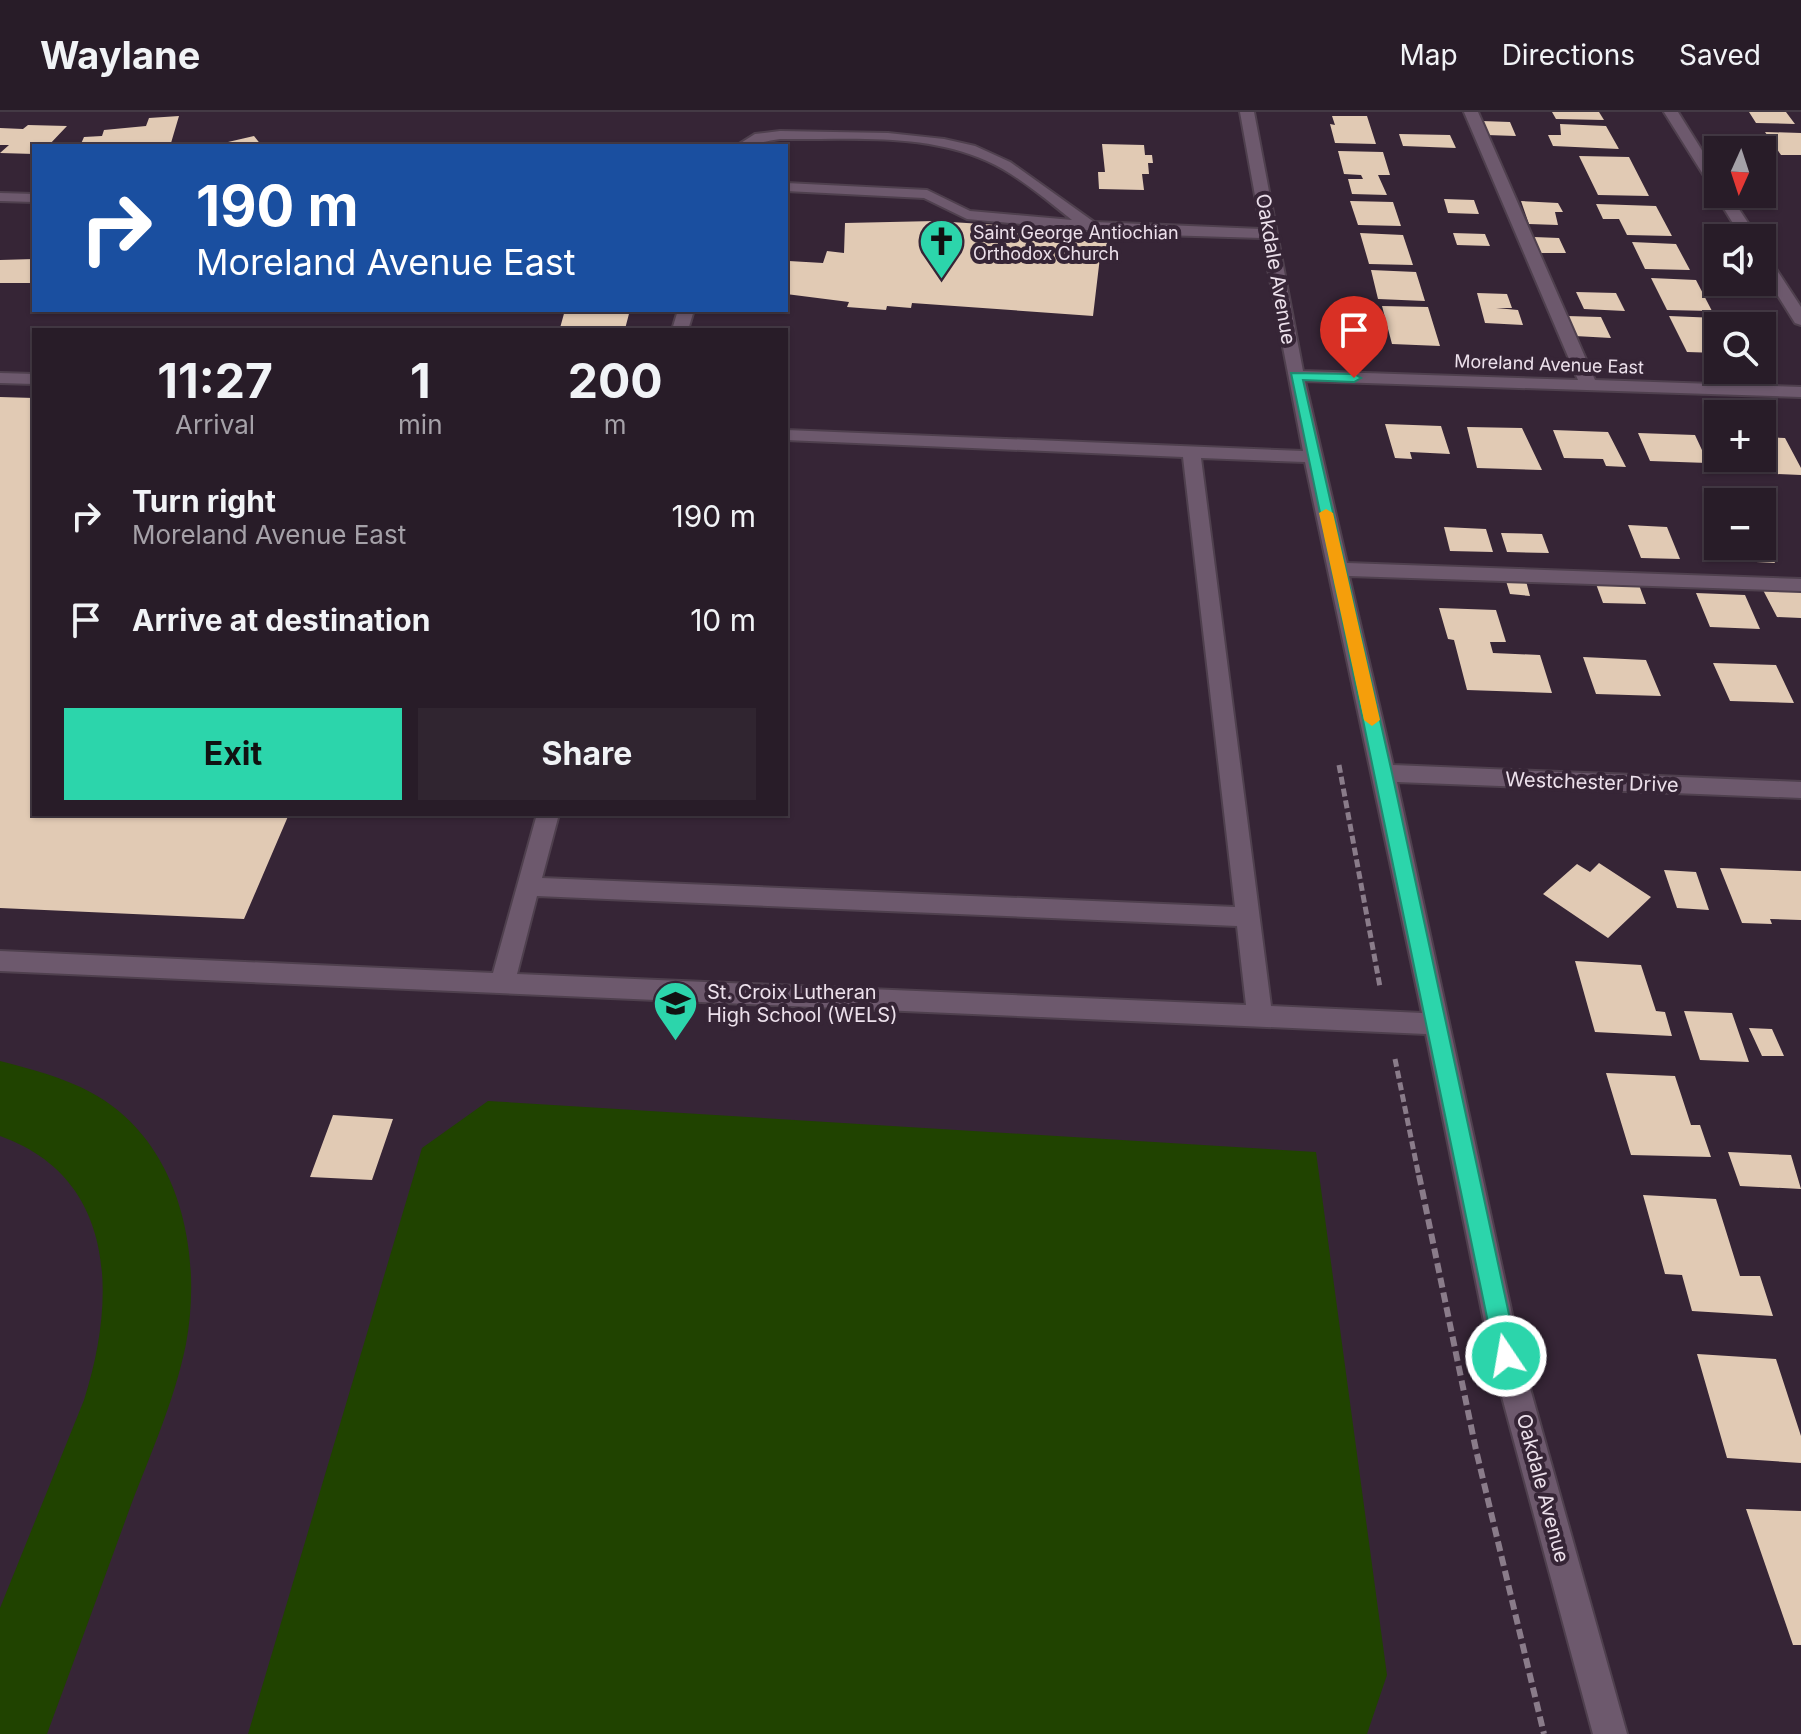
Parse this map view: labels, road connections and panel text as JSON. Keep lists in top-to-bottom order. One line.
{"streets":{"street":["Oakdale Avenue","Moreland Avenue East","Westchester Drive"]},"crossings":[["Oakdale Avenue","Moreland Avenue East"],["Oakdale Avenue","Westchester Drive"]],"places":{"church":["Saint George Antiochian Orthodox Church"],"school or university":["St. Croix Lutheran High School (WELS)"]},"north":"bottom","page":{"header":"Waylane","nav":["Map","Directions","Saved"],"map_buttons":["+","−"],"turn":["190 m","Moreland Avenue East"],"eta":["11:27","Arrival","1","min","200","m"],"list":[{"name":"Turn right","note":"Moreland Avenue East","value":"190 m"},{"name":"Arrive at destination","value":"10 m"}],"buttons":["Exit","Share"]}}
